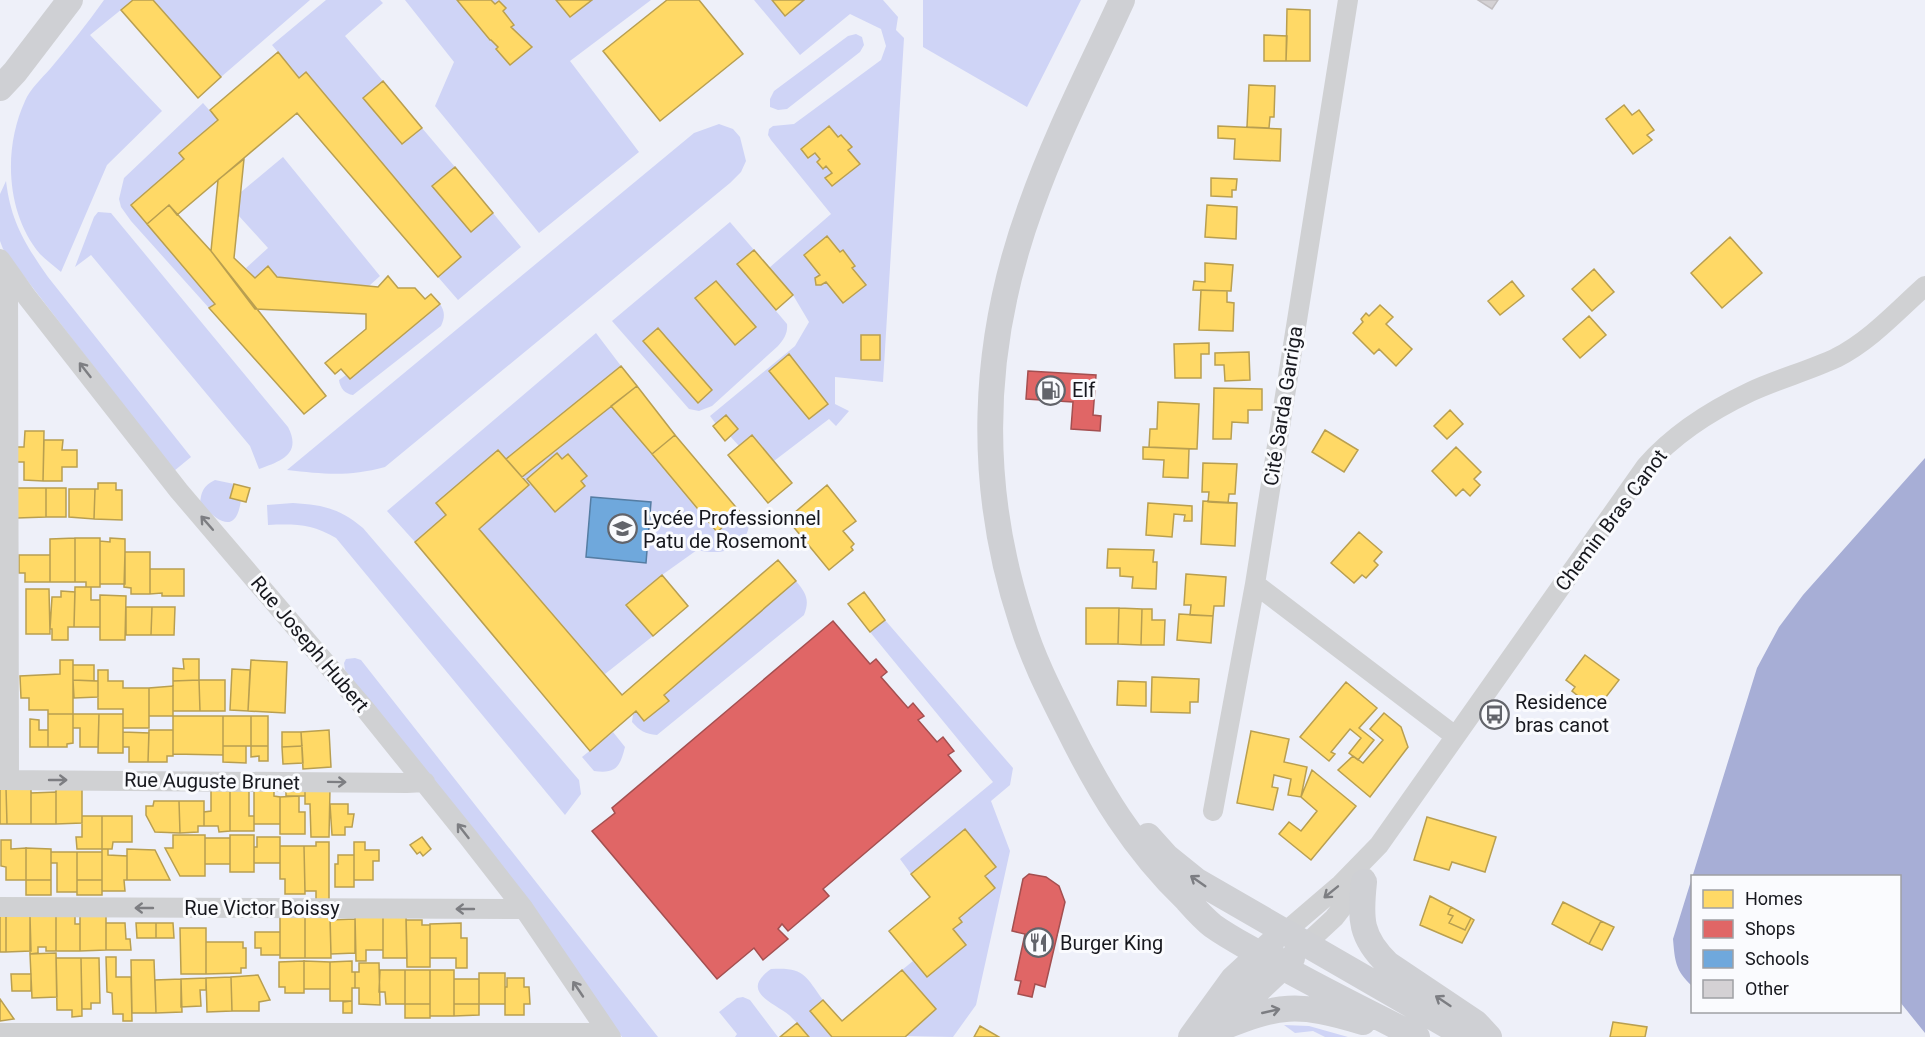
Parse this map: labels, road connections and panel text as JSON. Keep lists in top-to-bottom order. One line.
{"streets":{"street":["Cité Sarda Garriga","Chemin Bras Canot","Rue Joseph Hubert","Rue Auguste Brunet","Rue Victor Boissy"]},"crossings":[["Rue Joseph Hubert","Rue Auguste Brunet"],["Rue Joseph Hubert","Rue Victor Boissy"]],"one_way":["Rue Joseph Hubert","Rue Auguste Brunet"],"places":{"fuel station":["Elf"],"school or university":["Lycée Professionnel Patu de Rosemont"],"bus stop":["Residence bras canot"],"restaurant":["Burger King"]},"legend":["Homes","Shops","Schools","Other"]}
